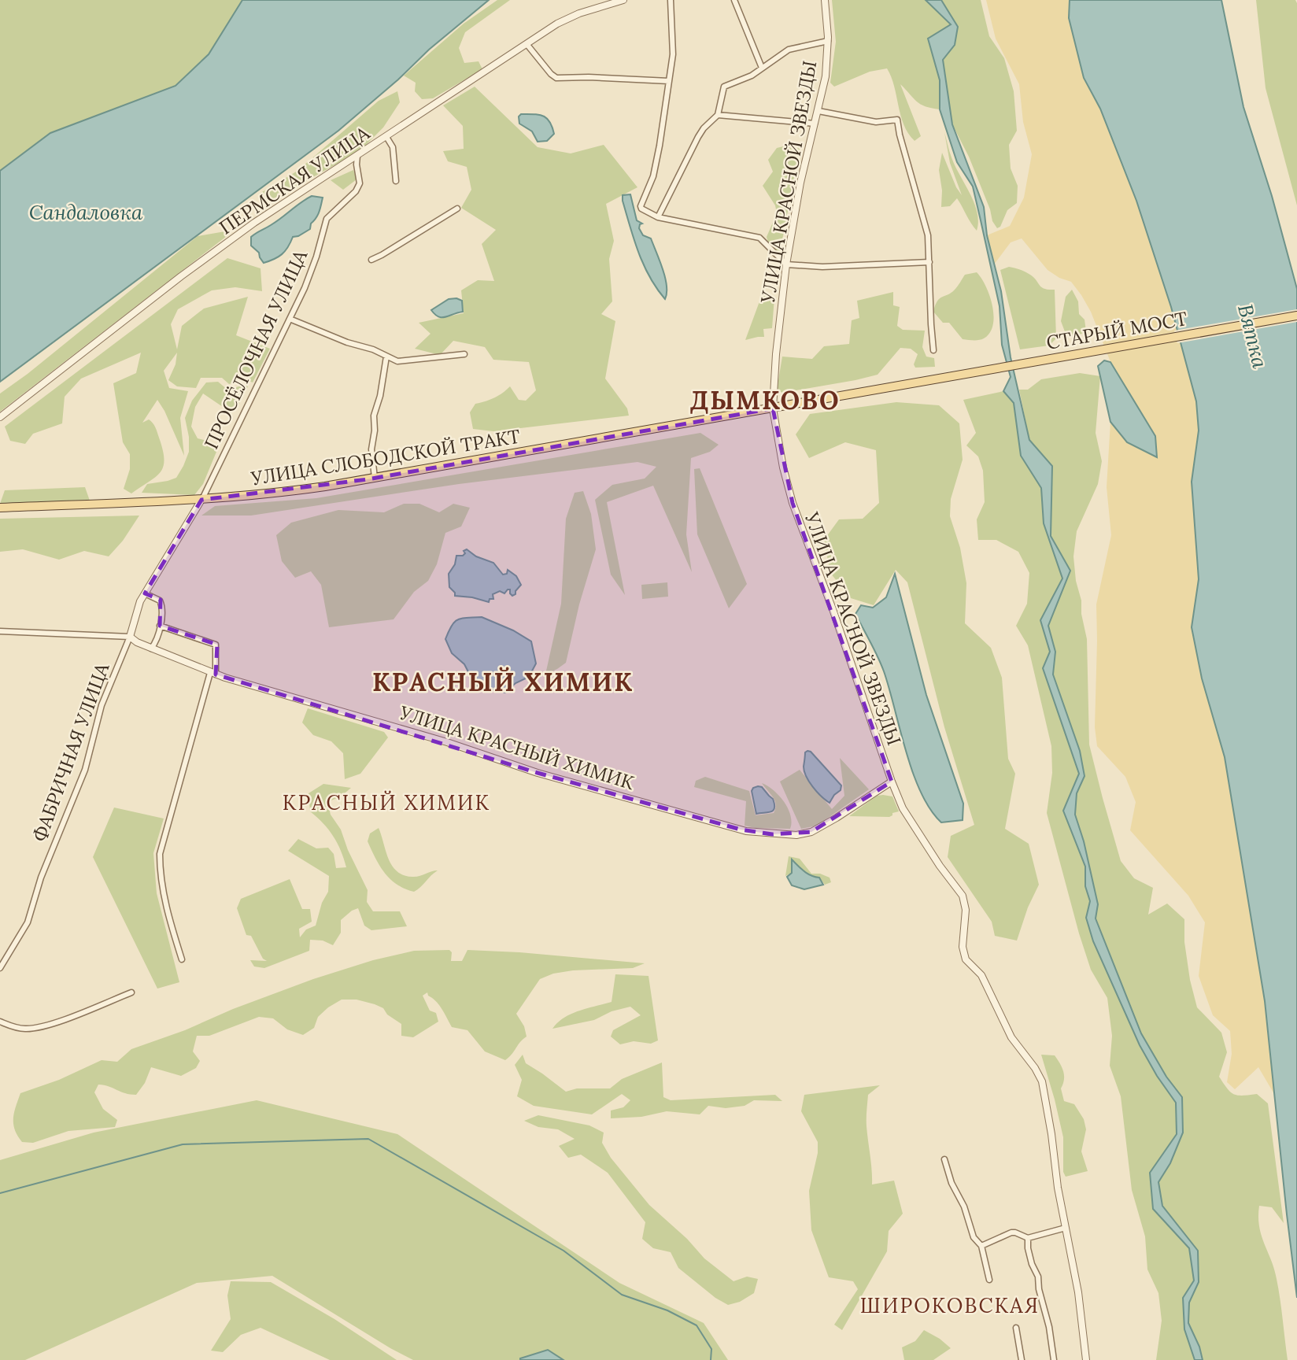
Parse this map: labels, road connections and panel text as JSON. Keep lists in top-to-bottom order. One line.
{"streets":{"main road":["СТАРЫЙ МОСТ","УЛИЦА СЛОБОДСКОЙ ТРАКТ"],"street":["ПЕРМСКАЯ УЛИЦА","УЛИЦА КРАСНОЙ ЗВЕЗДЫ","ПРОСЁЛОЧНАЯ УЛИЦА","УЛИЦА КРАСНЫЙ ХИМИК","ФАБРИЧНАЯ УЛИЦА"]},"crossings":[["ПЕРМСКАЯ УЛИЦА","ПРОСЁЛОЧНАЯ УЛИЦА"],["УЛИЦА КРАСНОЙ ЗВЕЗДЫ","СТАРЫЙ МОСТ"],["УЛИЦА КРАСНОЙ ЗВЕЗДЫ","УЛИЦА СЛОБОДСКОЙ ТРАКТ"],["УЛИЦА КРАСНОЙ ЗВЕЗДЫ","УЛИЦА КРАСНЫЙ ХИМИК"],["СТАРЫЙ МОСТ","УЛИЦА СЛОБОДСКОЙ ТРАКТ"],["ПРОСЁЛОЧНАЯ УЛИЦА","УЛИЦА СЛОБОДСКОЙ ТРАКТ"],["УЛИЦА КРАСНЫЙ ХИМИК","ФАБРИЧНАЯ УЛИЦА"]],"districts":["ДЫМКОВО","КРАСНЫЙ ХИМИК","КРАСНЫЙ ХИМИК","ШИРОКОВСКАЯ"],"water":["Сандаловка","Вятка"]}
